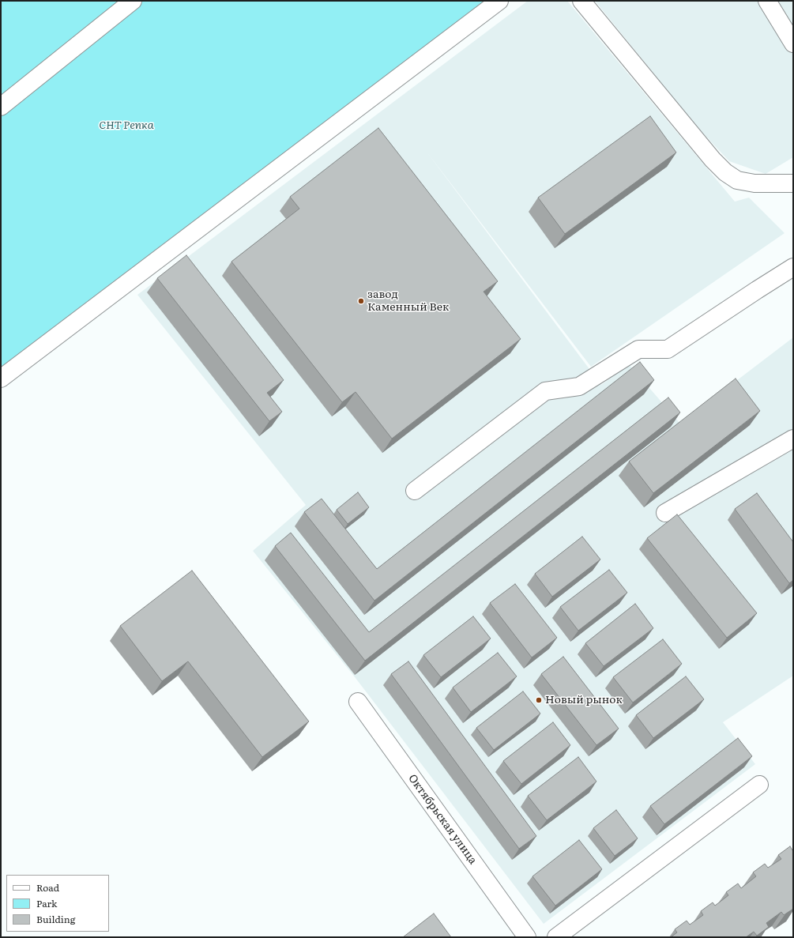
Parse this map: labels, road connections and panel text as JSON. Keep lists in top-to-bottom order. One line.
{"streets":{"street":["Октябрьская улица"]},"parks":["СНТ Репка"],"places":["завод Каменный Век","Новый рынок"],"legend":["Road","Park","Building"]}
